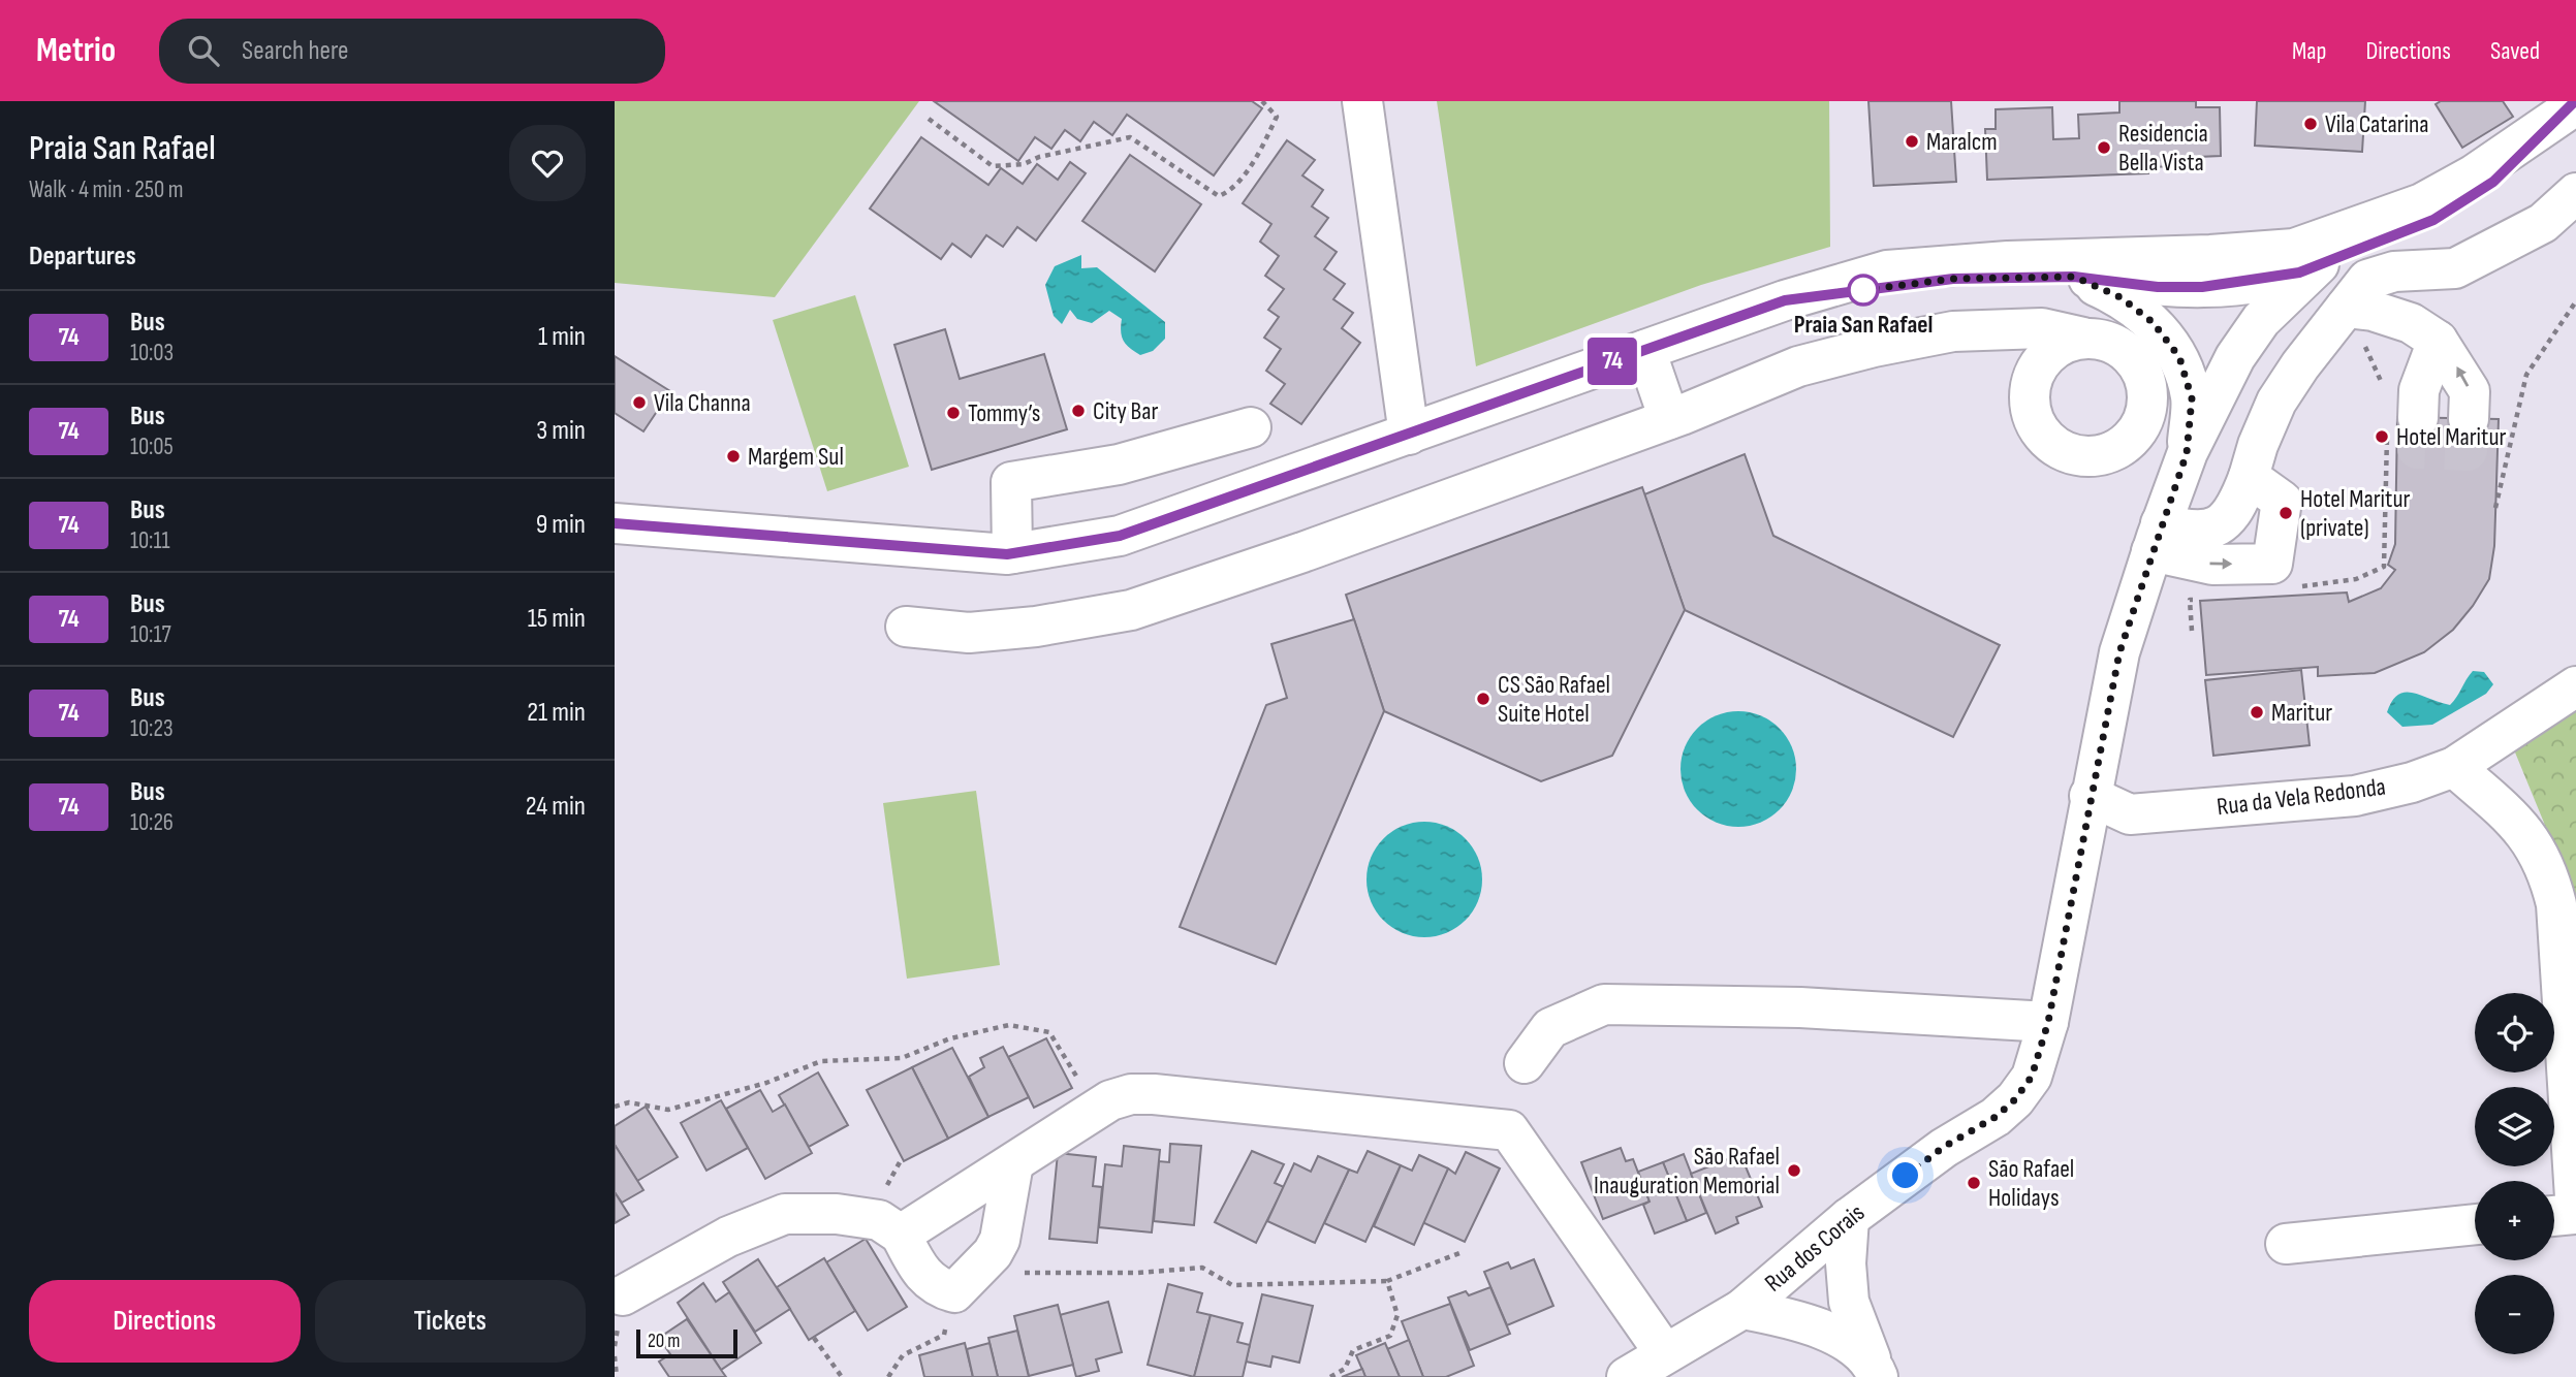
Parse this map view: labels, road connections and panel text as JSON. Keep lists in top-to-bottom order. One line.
{"streets":{"street":["Rua da Vela Redonda","Rua dos Corais"]},"crossings":[["Rua da Vela Redonda","Rua dos Corais"]],"places":["Vila Catarina","Maralcm","Residencia Bella Vista","Praia San Rafael","Vila Channa","City Bar","Tommy’s","Hotel Maritur","Margem Sul","Hotel Maritur (private)","CS São Rafael Suite Hotel","Maritur","São Rafael Inauguration Memorial","São Rafael Holidays"],"lines":["bus line 74"],"scale_bar":"20 m","page":{"header":"Metrio","search":"Search here","nav":["Map","Directions","Saved"],"heading":[["Praia San Rafael","Walk · 4 min · 250 m"],"Departures"],"on_map":"74","list":[{"mark":"74","name":"Bus","note":"10:03","value":"1 min"},{"mark":"74","name":"Bus","note":"10:05","value":"3 min"},{"mark":"74","name":"Bus","note":"10:11","value":"9 min"},{"mark":"74","name":"Bus","note":"10:17","value":"15 min"},{"mark":"74","name":"Bus","note":"10:23","value":"21 min"},{"mark":"74","name":"Bus","note":"10:26","value":"24 min"}],"map_buttons":["+","−"],"buttons":["Directions","Tickets"],"scale":"20 m"}}
